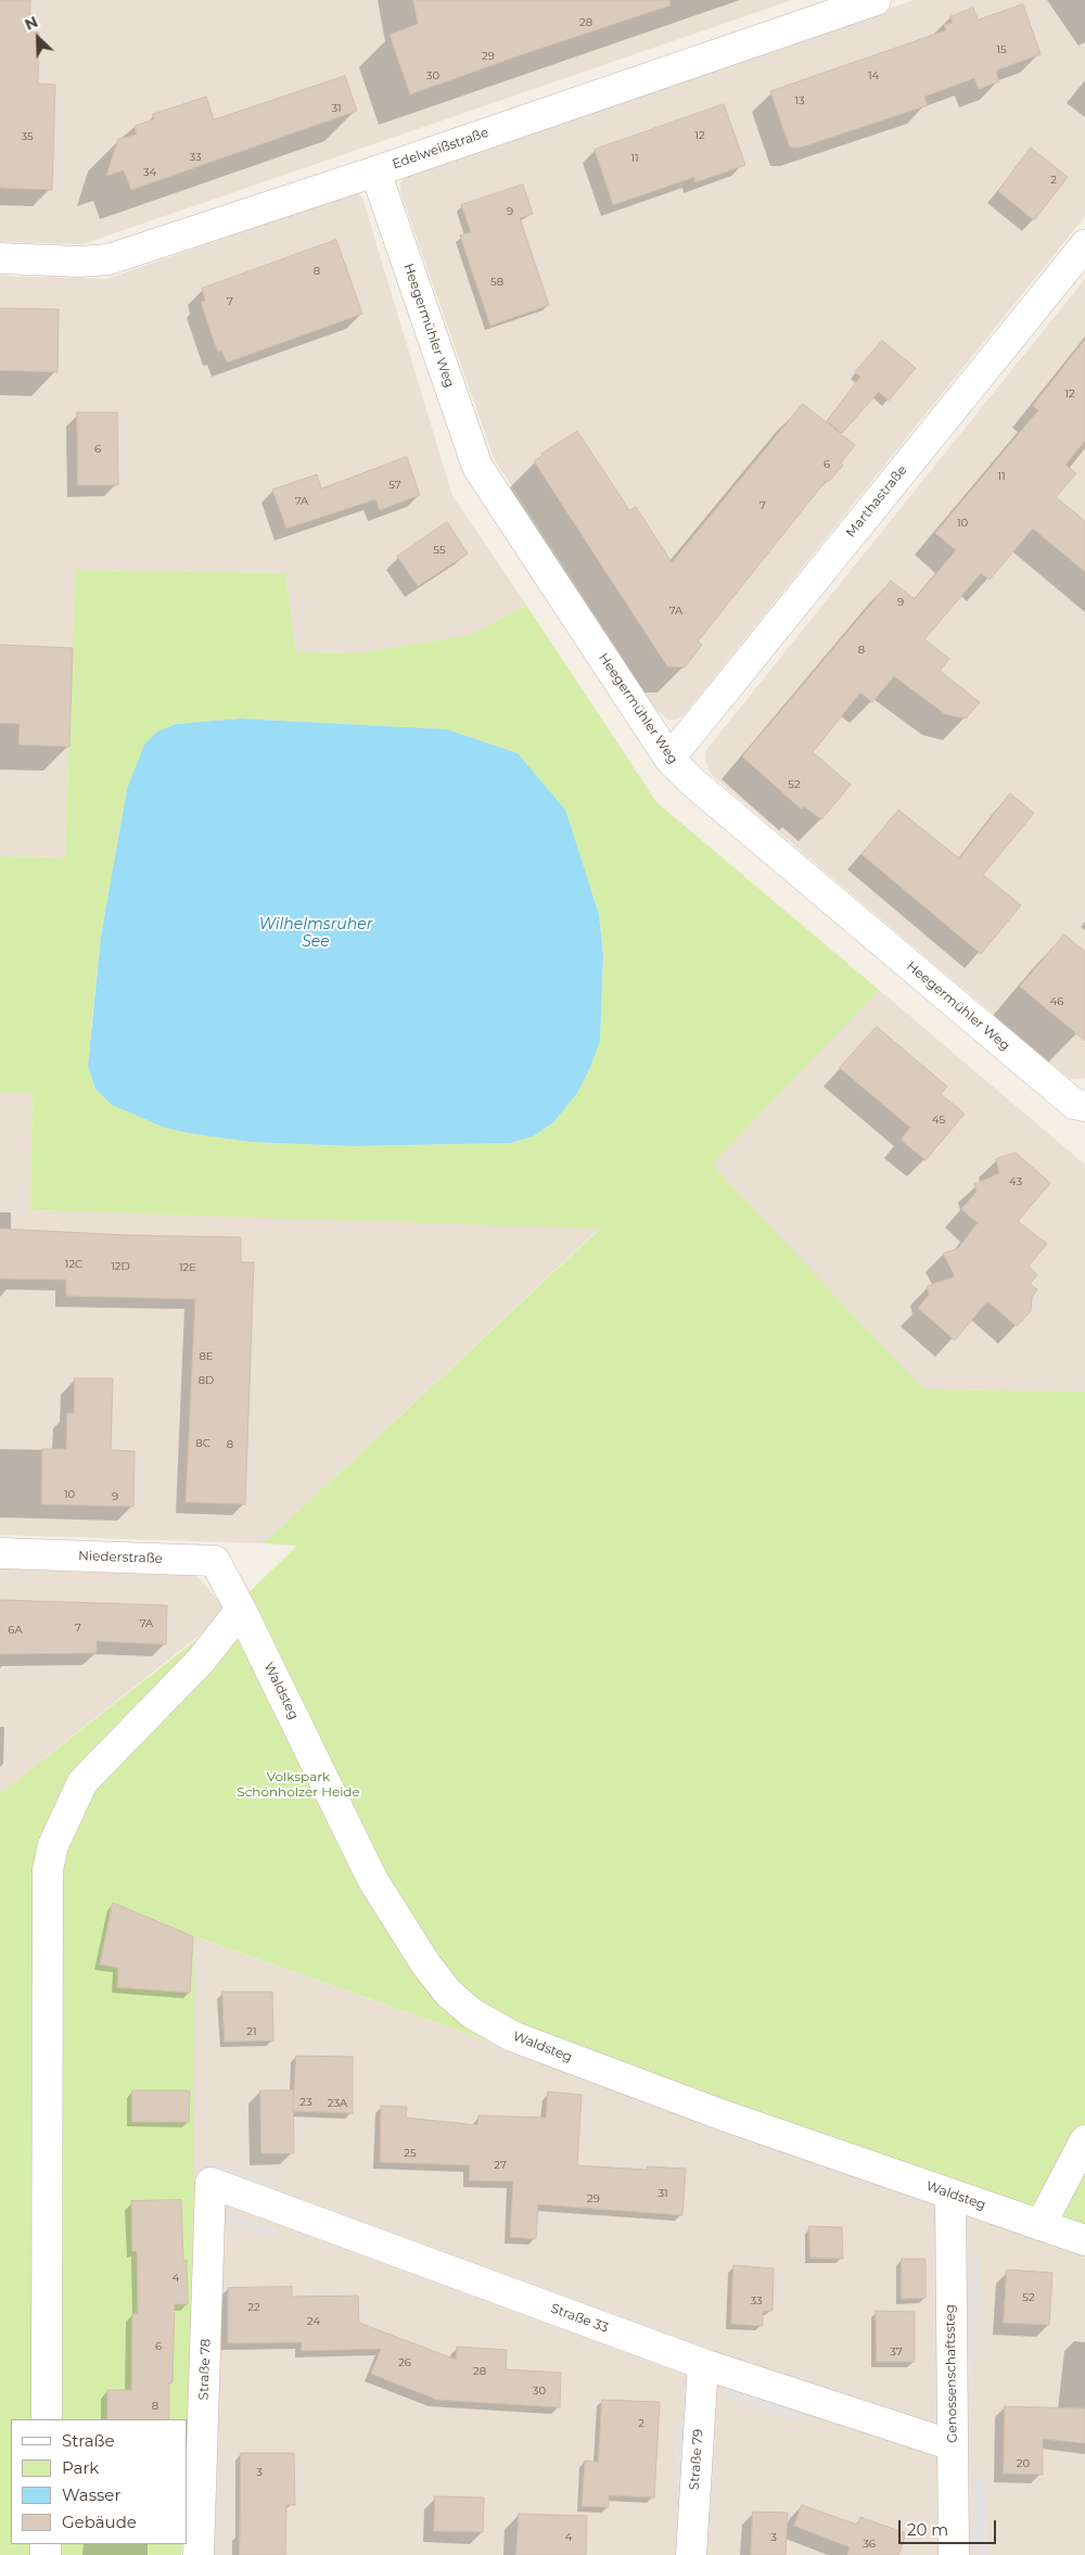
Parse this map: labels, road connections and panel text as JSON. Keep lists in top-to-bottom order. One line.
{"streets":{"street":["Edelweißstraße","Heegermühler Weg","Marthastraße","Niederstraße","Waldsteg","Straße 33","Straße 78","Genossenschaftssteg","Straße 79"]},"crossings":[["Edelweißstraße","Heegermühler Weg"],["Heegermühler Weg","Marthastraße"],["Niederstraße","Waldsteg"],["Waldsteg","Genossenschaftssteg"],["Straße 33","Straße 78"],["Straße 33","Genossenschaftssteg"],["Straße 33","Straße 79"]],"water":["Wilhelmsruher See"],"parks":["Volkspark Schönholzer Heide"],"house_numbers":["28","15","29","30","14","13","31","12","35","33","11","34","2","9","8","58","7","12","6","6","11","57","7A","7","10","55","9","7A","8","52","46","45","43","12C","12D","12E","8E","8D","8C","8","10","9","7A","7","6A","21","23","23A","25","27","31","29","4","52","33","22","24","6","37","26","28","30","8","2","20","3","4","3","36"],"legend":["Straße","Park","Wasser","Gebäude"],"scale_bar":"20 m","north":"top left"}
